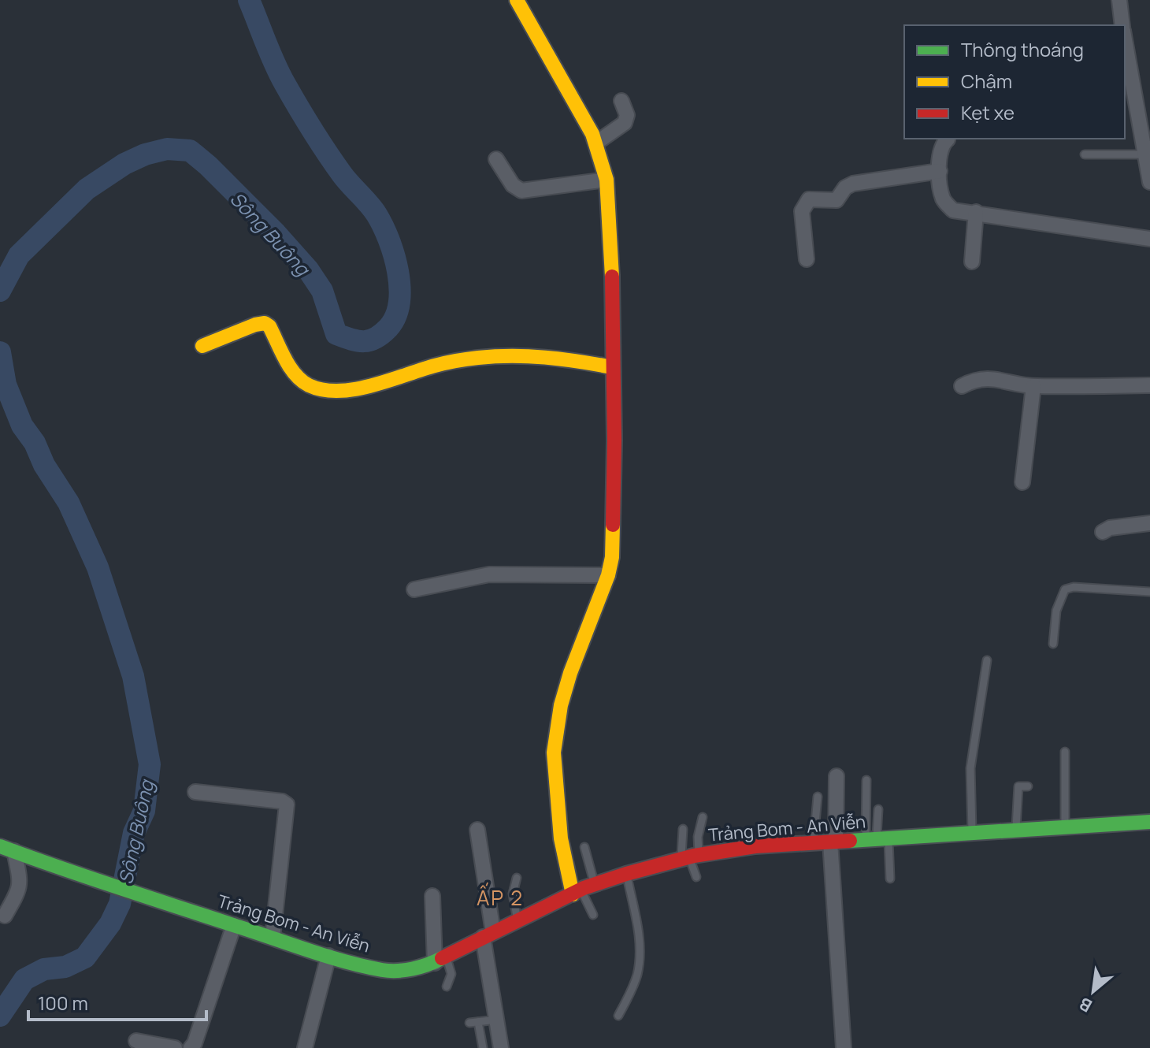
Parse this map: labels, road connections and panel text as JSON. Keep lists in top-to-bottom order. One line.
{"streets":{"street":["Trảng Bom - An Viễn"]},"districts":["ẤP 2"],"water":["Sông Buông"],"legend":["Thông thoáng","Chậm","Kẹt xe"],"scale_bar":"100 m","north":"bottom left"}
